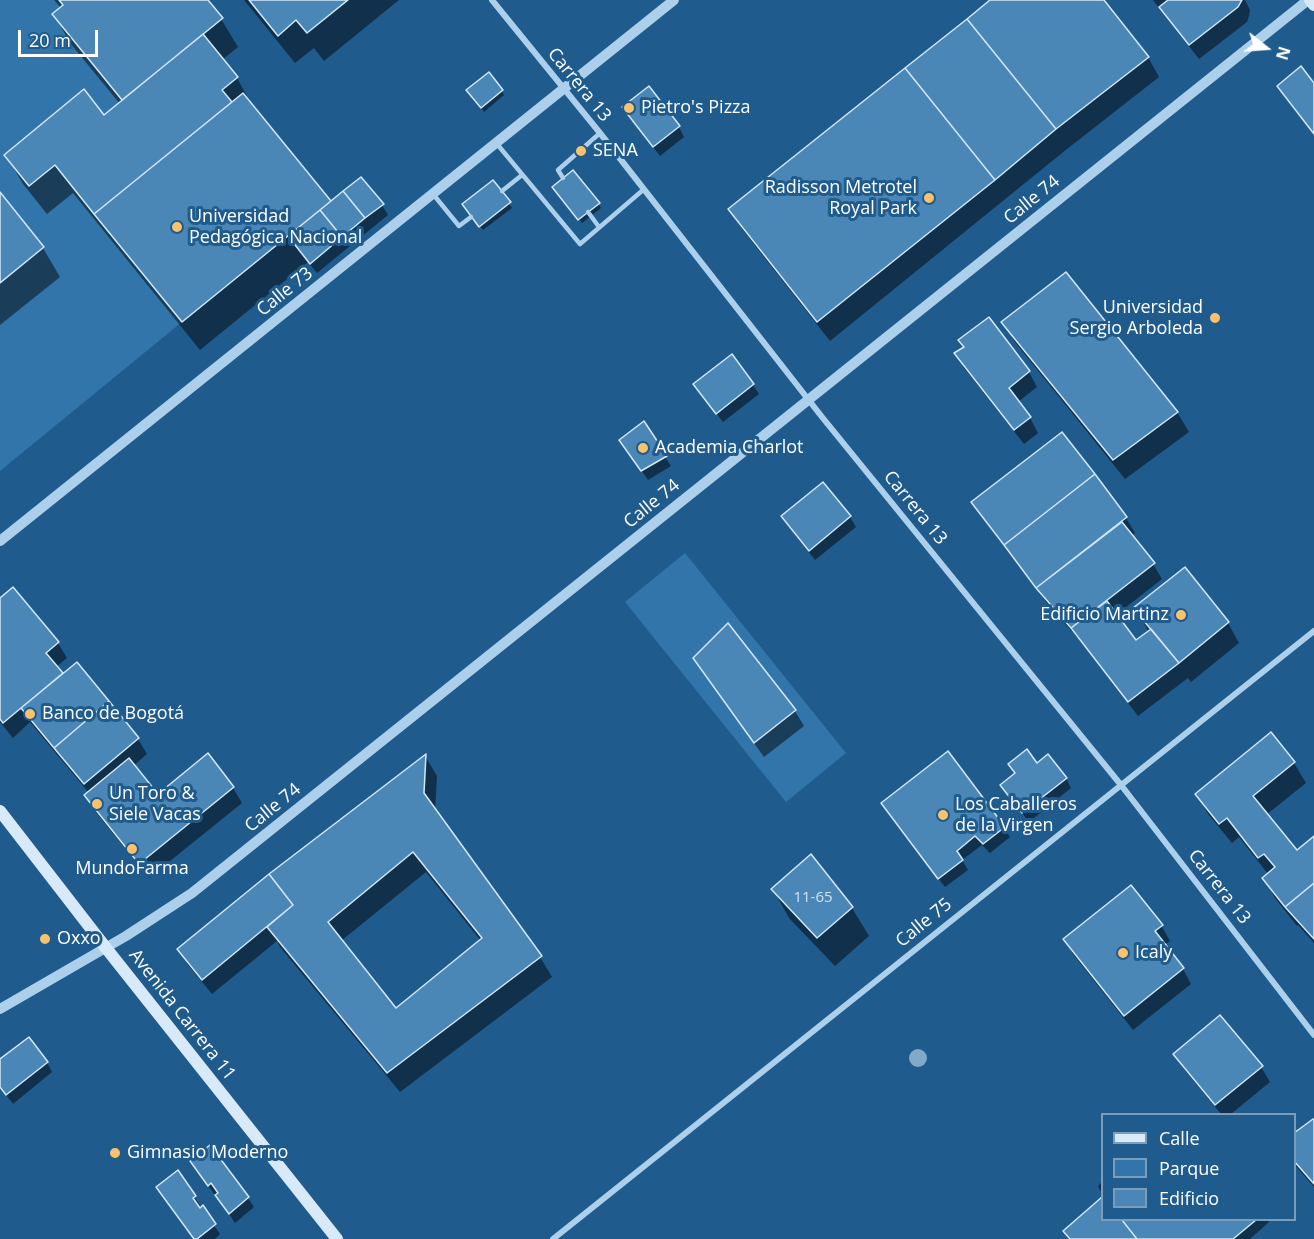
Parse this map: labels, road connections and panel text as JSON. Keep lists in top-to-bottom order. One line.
{"streets":{"main road":["Avenida Carrera 11"],"street":["Carrera 13","Calle 74","Calle 73","Calle 75"]},"crossings":[["Carrera 13","Calle 74"],["Carrera 13","Calle 73"],["Carrera 13","Calle 75"],["Calle 74","Avenida Carrera 11"]],"places":["Pietro's Pizza","SENA","Radisson Metrotel Royal Park","Universidad Pedagógica Nacional","Universidad Sergio Arboleda","Academia Charlot","Edificio Martinz","Banco de Bogotá","Un Toro & Siele Vacas","Los Caballeros de la Virgen","MundoFarma","Oxxo","Icaly","Gimnasio Moderno"],"house_numbers":["11-65"],"legend":["Calle","Parque","Edificio"],"scale_bar":"20 m","north":"right"}
